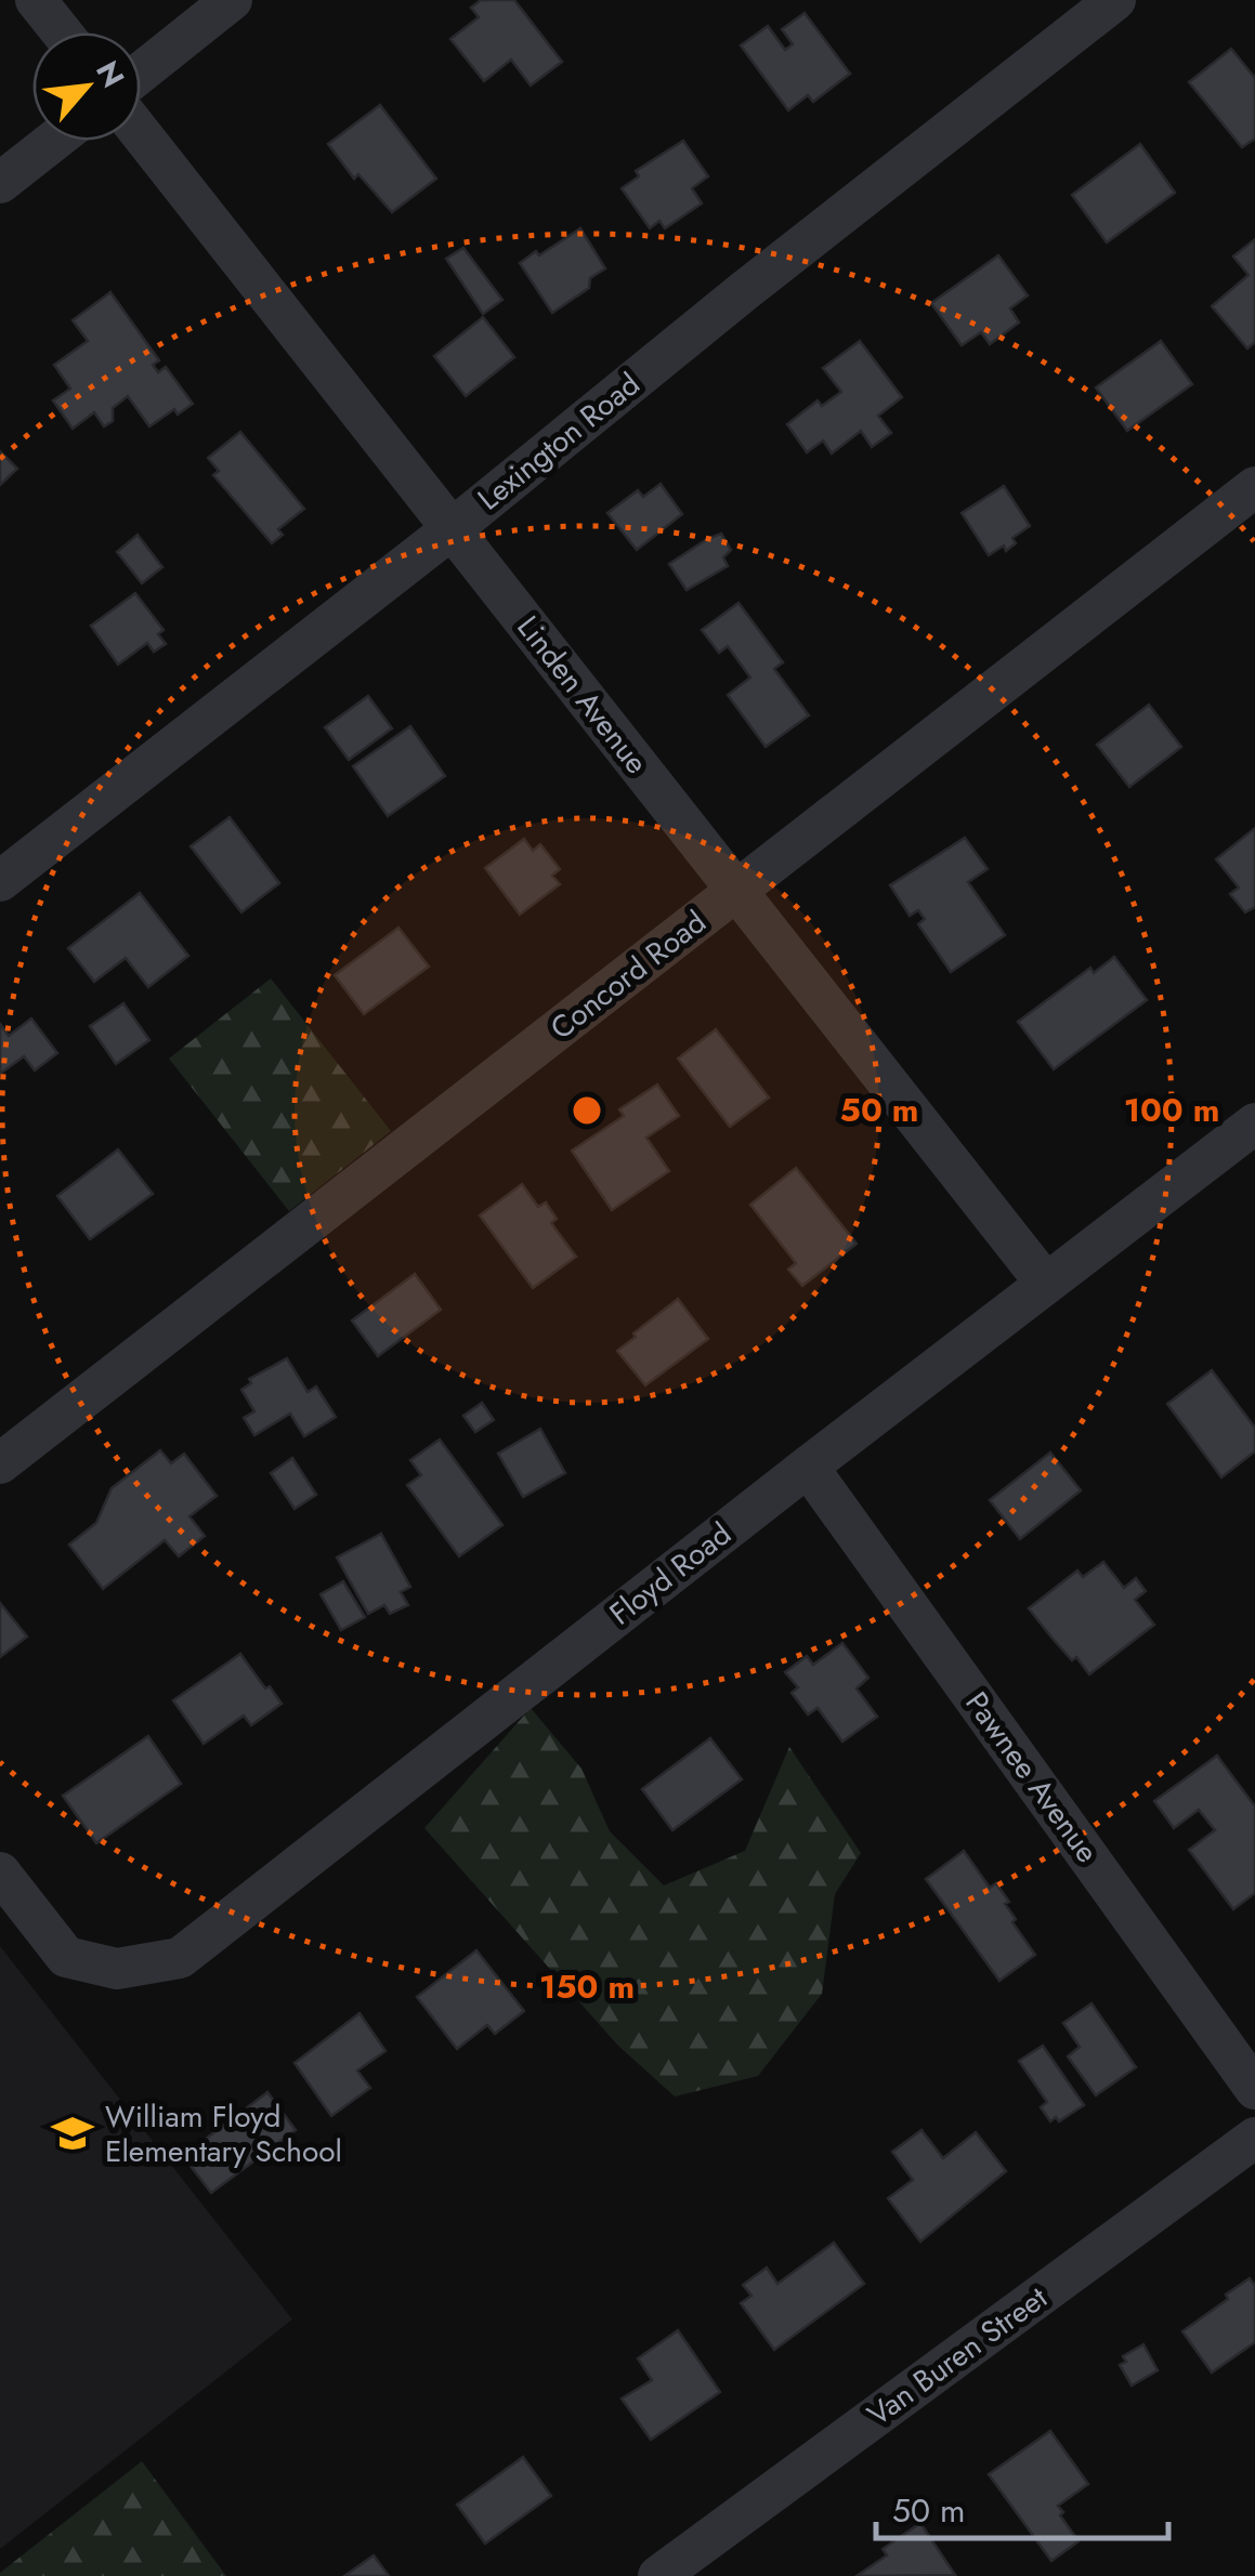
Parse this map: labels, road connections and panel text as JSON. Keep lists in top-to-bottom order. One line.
{"streets":{"street":["Lexington Road","Linden Avenue","Concord Road","Floyd Road","Pawnee Avenue","Van Buren Street"]},"crossings":[["Lexington Road","Linden Avenue"],["Linden Avenue","Concord Road"],["Linden Avenue","Floyd Road"],["Floyd Road","Pawnee Avenue"]],"places":{"school or university":["William Floyd Elementary School"]},"scale_bar":"50 m","north":"top right","rings":["50 m","100 m","150 m"]}
